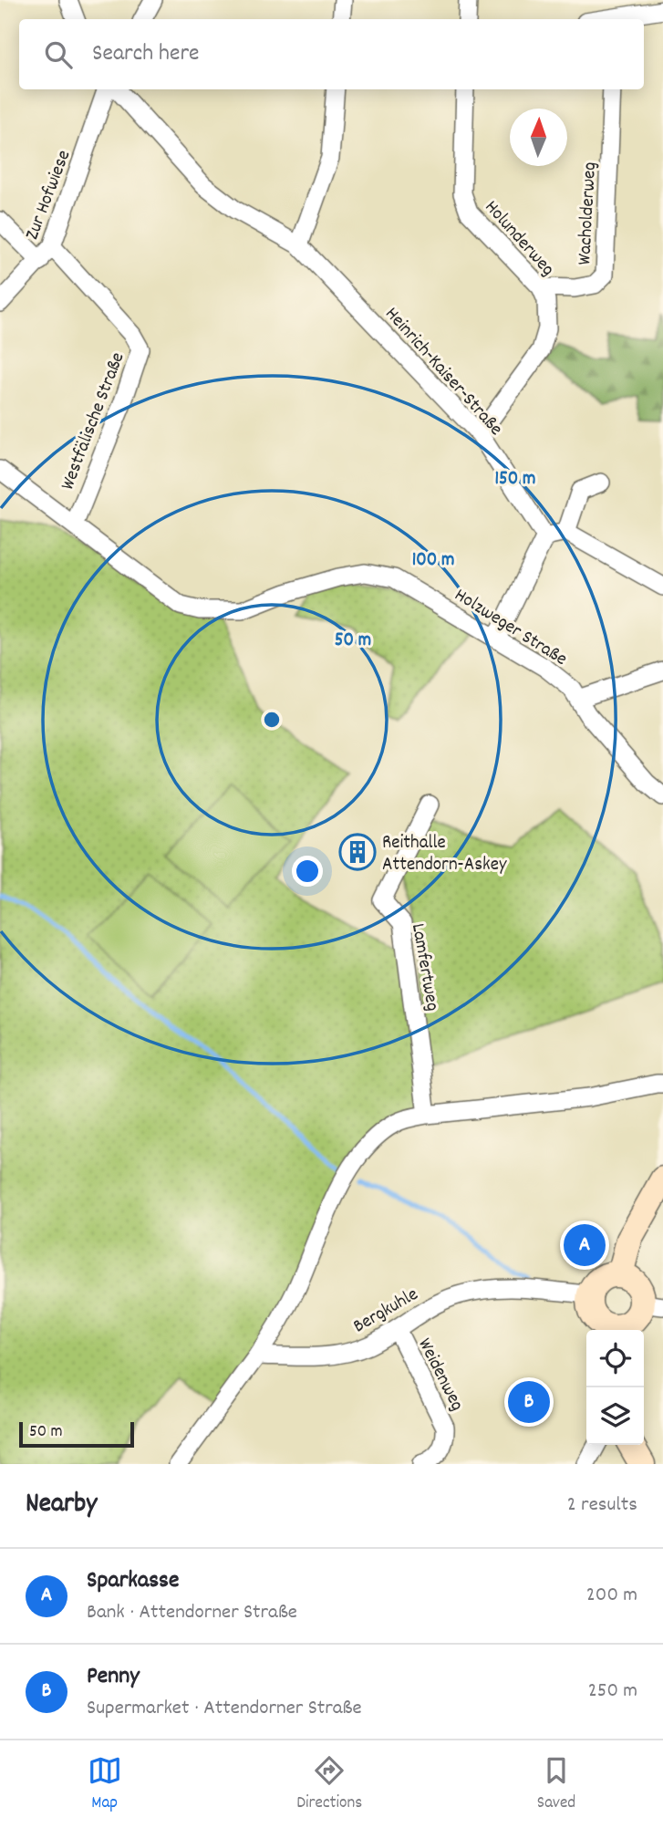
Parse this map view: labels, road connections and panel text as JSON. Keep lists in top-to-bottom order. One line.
{"streets":{"street":["Zur Hofwiese","Wacholderweg","Holunderweg","Heinrich-Kaiser-Straße","Westfälische Straße","Holzweger Straße","Lamfertweg","Bergkuhle","Weidenweg"]},"crossings":[["Zur Hofwiese","Westfälische Straße"],["Wacholderweg","Holunderweg"],["Holunderweg","Heinrich-Kaiser-Straße"],["Westfälische Straße","Holzweger Straße"],["Bergkuhle","Weidenweg"]],"places":{"building":["Reithalle Attendorn-Askey"]},"scale_bar":"50 m","north":"top","page":{"search":"Search here","pins":["A","B"],"scale":"50 m","heading":["Nearby","2 results"],"list":[{"mark":"A","name":"Sparkasse","note":"Bank · Attendorner Straße","value":"200 m"},{"mark":"B","name":"Penny","note":"Supermarket · Attendorner Straße","value":"250 m"}],"nav":["Map","Directions","Saved"]},"rings":["150 m","100 m","50 m"]}
